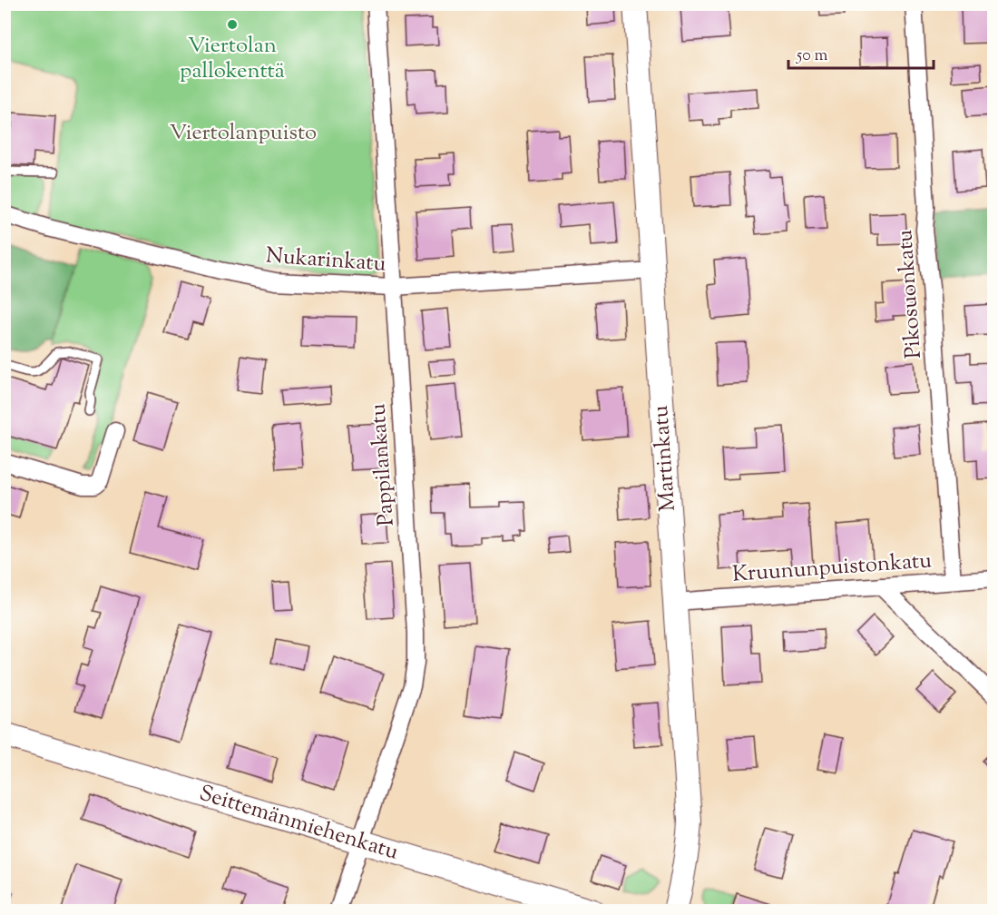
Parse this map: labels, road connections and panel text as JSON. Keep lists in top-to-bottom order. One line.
{"streets":{"street":["Nukarinkatu","Pikosuonkatu","Martinkatu","Pappilankatu","Kruununpuistonkatu","Seittemänmiehenkatu"]},"crossings":[["Nukarinkatu","Martinkatu"],["Nukarinkatu","Pappilankatu"],["Pikosuonkatu","Kruununpuistonkatu"],["Martinkatu","Kruununpuistonkatu"],["Pappilankatu","Seittemänmiehenkatu"]],"parks":["Viertolanpuisto"],"places":["Viertolan pallokenttä"],"scale_bar":"50 m"}
